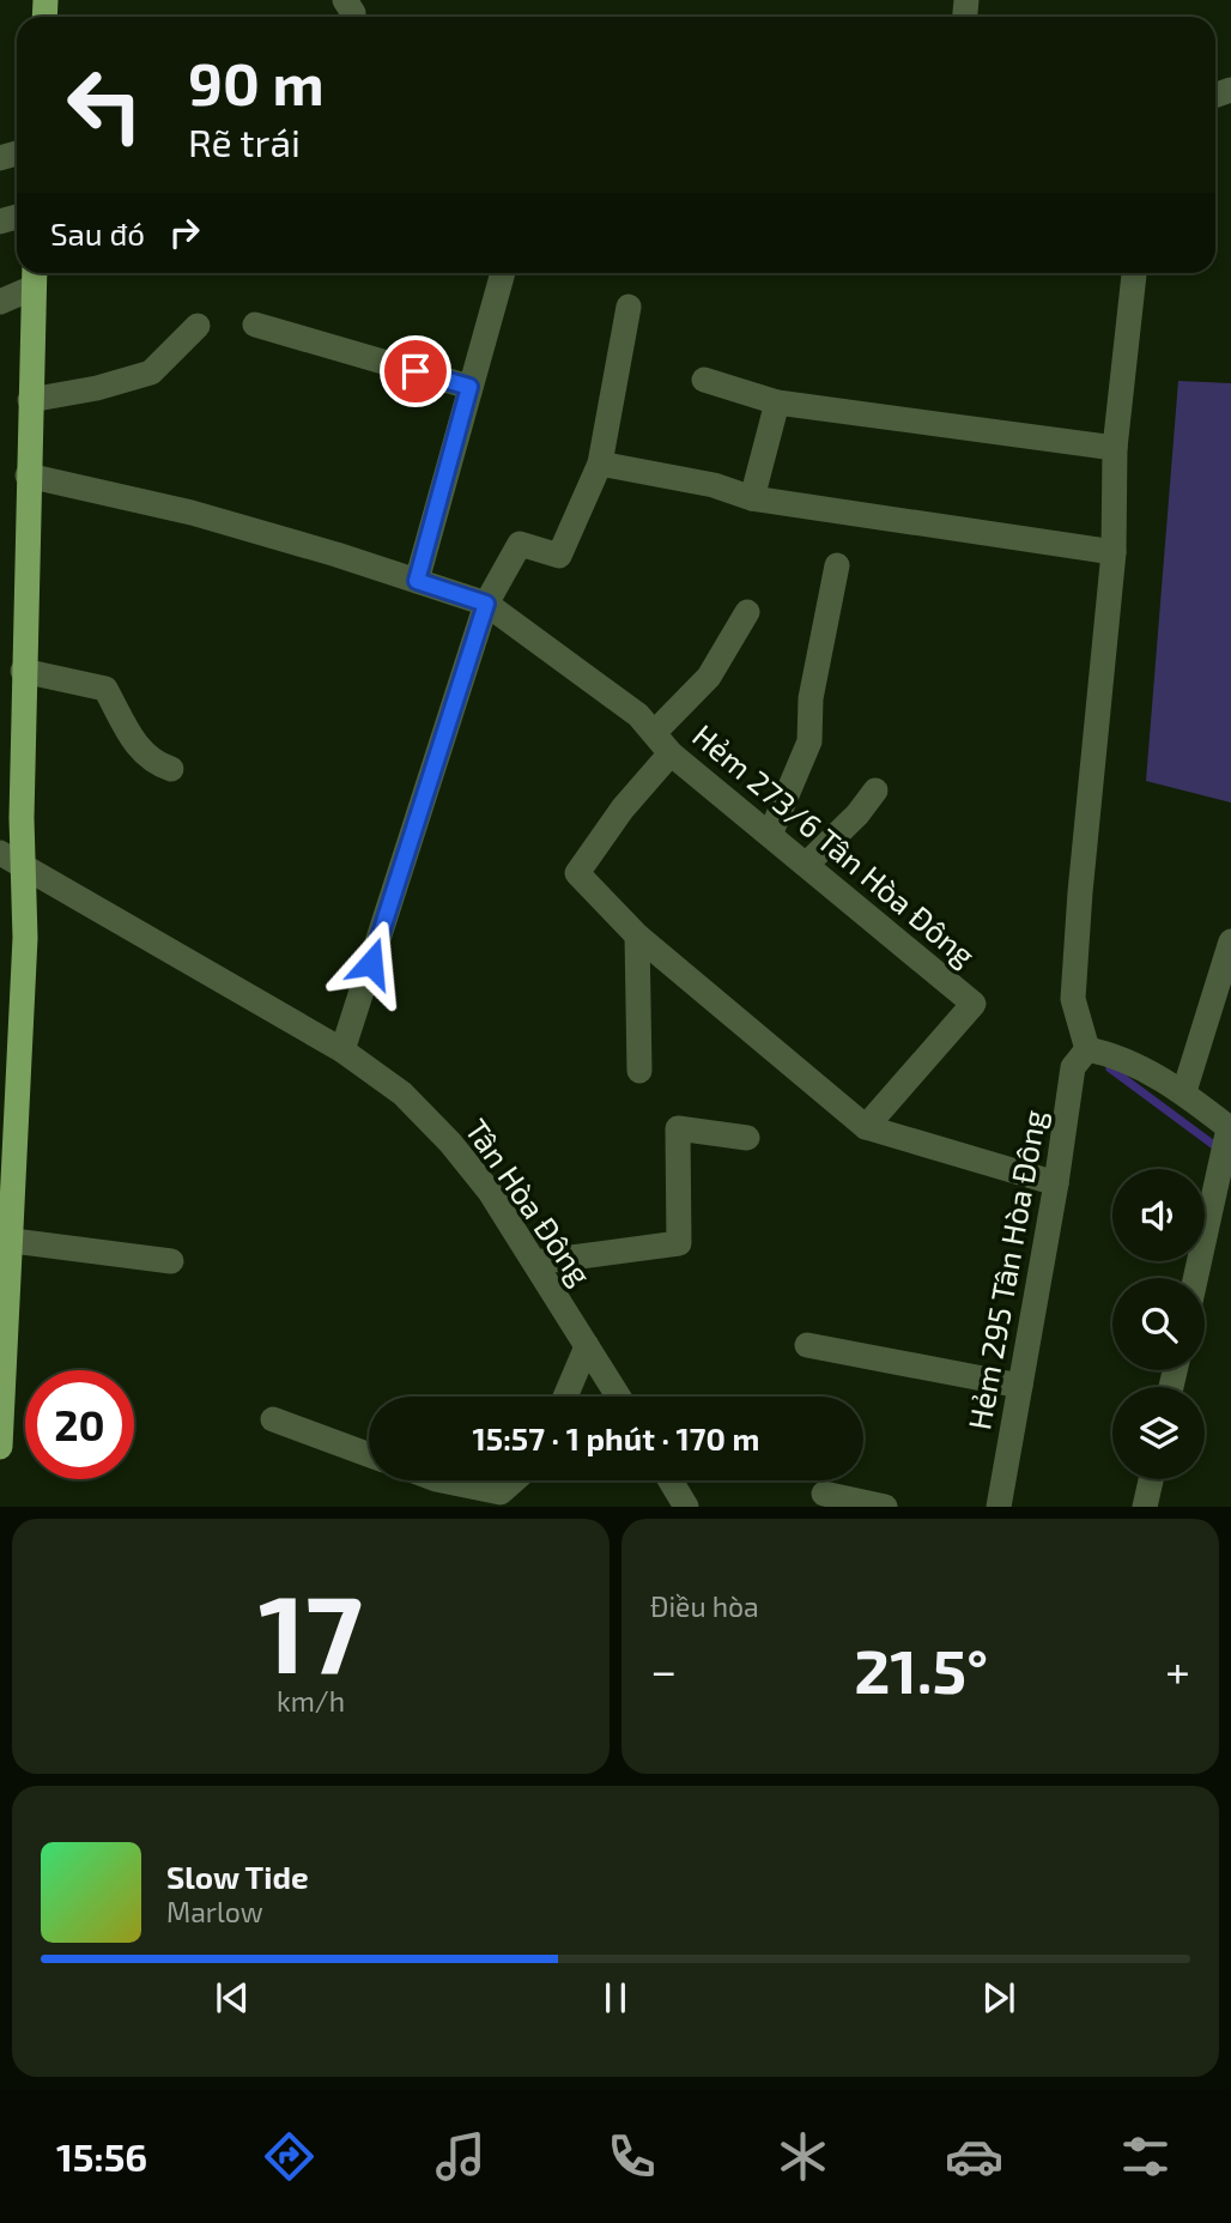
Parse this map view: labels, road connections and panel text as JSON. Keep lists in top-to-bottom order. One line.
{"streets":{"street":["Hẻm 273/6 Tân Hòa Đông","Tân Hòa Đông","Hẻm 295 Tân Hòa Đông"]},"page":{"turn":["90 m","Rẽ trái"],"then":"Sau đó","limit":"20","trip":"15:57 · 1 phút · 170 m","tile":[["17","km/h"],"Điều hòa"],"heat":["−","21.5°","+"],"song":["Slow Tide","Marlow"],"tabs":"15:56"}}
